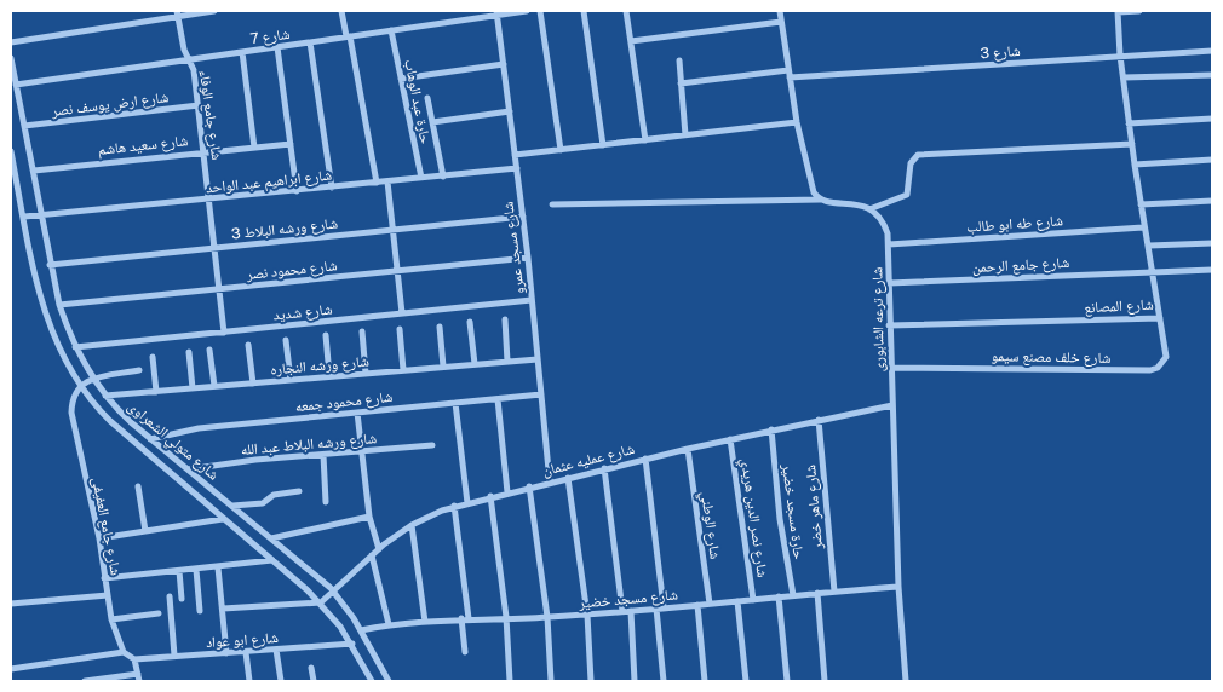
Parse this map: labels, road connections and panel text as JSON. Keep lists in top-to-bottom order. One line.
{"streets":{"street":["شارع 7","شارع 3","حارة عبد الوهاب","شارع ارض يوسف نصر","شارع جامع الوفاء","شارع سعيد هاشم","شارع ابراهيم عبد الواحد","شارع طه ابو طالب","شارع ورشه البلاط 3","شارع مسجد عمرو","شارع جامع الرحمن","شارع محمود نصر","شارع المصانع","شارع شديد","شارع ترعه الشابورى","شارع خلف مصنع سيمو","شارع ورشه النجاره","شارع محمود جمعه","شارع متولي الشعراوى","شارع ورشه البلاط عبد الله","شارع عمليه عثمان","شارع ماهر خضر","حارة مسجد خضير","شارع نصر الدين هريدي","شارع الوطني","شارع جامع العفيفى","شارع مسجد خضير","شارع ابو عواد"]},"crossings":[["شارع 7","حارة عبد الوهاب"],["شارع 7","شارع جامع الوفاء"],["شارع 7","شارع مسجد عمرو"],["شارع 7","شارع متولي الشعراوى"],["شارع 3","شارع المصانع"],["حارة عبد الوهاب","شارع ابراهيم عبد الواحد"],["شارع ارض يوسف نصر","شارع جامع الوفاء"],["شارع ارض يوسف نصر","شارع متولي الشعراوى"],["شارع جامع الوفاء","شارع سعيد هاشم"],["شارع جامع الوفاء","شارع ابراهيم عبد الواحد"],["شارع جامع الوفاء","شارع ورشه البلاط 3"],["شارع جامع الوفاء","شارع محمود نصر"],["شارع جامع الوفاء","شارع شديد"],["شارع سعيد هاشم","شارع متولي الشعراوى"],["شارع ابراهيم عبد الواحد","شارع مسجد عمرو"],["شارع ابراهيم عبد الواحد","شارع متولي الشعراوى"],["شارع طه ابو طالب","شارع المصانع"],["شارع طه ابو طالب","شارع ترعه الشابورى"],["شارع ورشه البلاط 3","شارع مسجد عمرو"],["شارع ورشه البلاط 3","شارع متولي الشعراوى"],["شارع مسجد عمرو","شارع محمود نصر"],["شارع مسجد عمرو","شارع شديد"],["شارع مسجد عمرو","شارع ورشه النجاره"],["شارع مسجد عمرو","شارع محمود جمعه"],["شارع مسجد عمرو","شارع عمليه عثمان"],["شارع جامع الرحمن","شارع المصانع"],["شارع جامع الرحمن","شارع ترعه الشابورى"],["شارع محمود نصر","شارع متولي الشعراوى"],["شارع المصانع","شارع ترعه الشابورى"],["شارع المصانع","شارع خلف مصنع سيمو"],["شارع شديد","شارع متولي الشعراوى"],["شارع ترعه الشابورى","شارع خلف مصنع سيمو"],["شارع ترعه الشابورى","شارع عمليه عثمان"],["شارع ترعه الشابورى","شارع مسجد خضير"],["شارع ورشه النجاره","شارع متولي الشعراوى"],["شارع محمود جمعه","شارع متولي الشعراوى"],["شارع متولي الشعراوى","شارع ورشه البلاط عبد الله"],["شارع متولي الشعراوى","شارع عمليه عثمان"],["شارع متولي الشعراوى","شارع جامع العفيفى"],["شارع متولي الشعراوى","شارع مسجد خضير"],["شارع متولي الشعراوى","شارع ابو عواد"],["شارع عمليه عثمان","شارع ماهر خضر"],["شارع عمليه عثمان","حارة مسجد خضير"],["شارع عمليه عثمان","شارع نصر الدين هريدي"],["شارع عمليه عثمان","شارع الوطني"],["شارع ماهر خضر","شارع مسجد خضير"],["حارة مسجد خضير","شارع مسجد خضير"],["شارع نصر الدين هريدي","شارع مسجد خضير"],["شارع الوطني","شارع مسجد خضير"]]}
